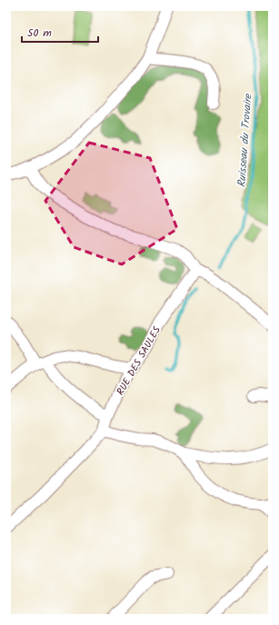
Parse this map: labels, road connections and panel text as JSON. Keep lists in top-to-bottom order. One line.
{"streets":{"street":["RUE DES SAULES"]},"water":["Ruisseau du Trovaire"],"scale_bar":"50 m"}
